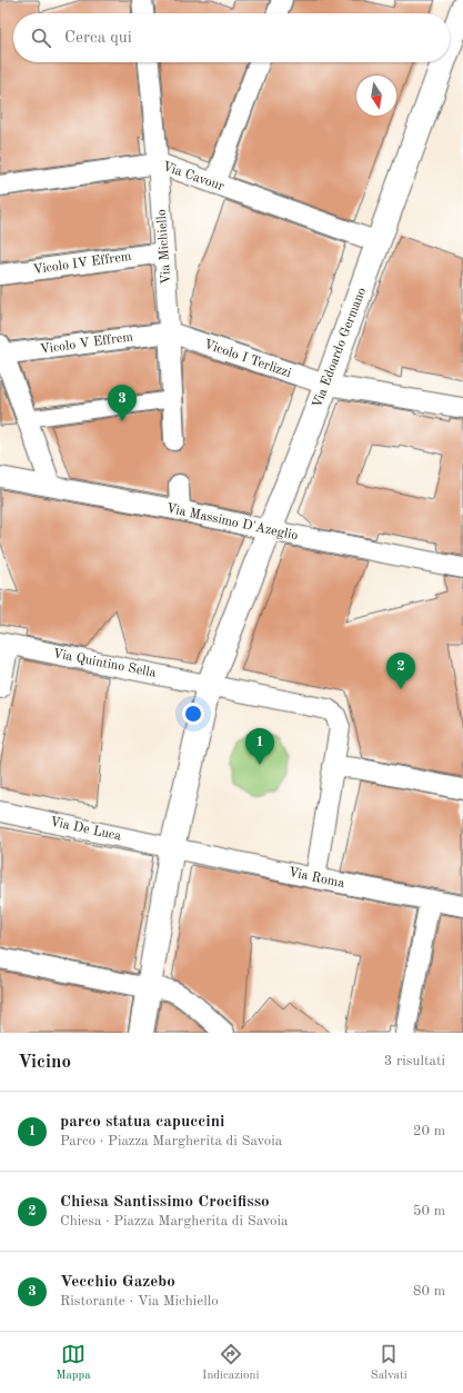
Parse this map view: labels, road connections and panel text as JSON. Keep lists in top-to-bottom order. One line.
{"streets":{"street":["Via Cavour","Via Michiello","Vicolo IV Effrem","Vicolo V Effrem","Via Edoardo Germano","Vicolo I Terlizzi","Via Massimo D'Azeglio","Via Quintino Sella","Via De Luca","Via Roma"]},"crossings":[["Via Cavour","Via Michiello"],["Via Cavour","Via Edoardo Germano"],["Via Michiello","Vicolo IV Effrem"],["Via Michiello","Vicolo V Effrem"],["Via Michiello","Vicolo I Terlizzi"],["Vicolo V Effrem","Vicolo I Terlizzi"],["Via Edoardo Germano","Vicolo I Terlizzi"],["Via Edoardo Germano","Via Massimo D'Azeglio"],["Via Edoardo Germano","Via Quintino Sella"],["Via Edoardo Germano","Via De Luca"],["Via Edoardo Germano","Via Roma"],["Via Quintino Sella","Via Roma"],["Via De Luca","Via Roma"]],"north":"bottom","page":{"search":"Cerca qui","pins":["3","2","1"],"heading":["Vicino","3 risultati"],"list":[{"mark":"1","name":"parco statua capuccini","note":"Parco · Piazza Margherita di Savoia","value":"20 m"},{"mark":"2","name":"Chiesa Santissimo Crocifisso","note":"Chiesa · Piazza Margherita di Savoia","value":"50 m"},{"mark":"3","name":"Vecchio Gazebo","note":"Ristorante · Via Michiello","value":"80 m"}],"nav":["Mappa","Indicazioni","Salvati"]}}
